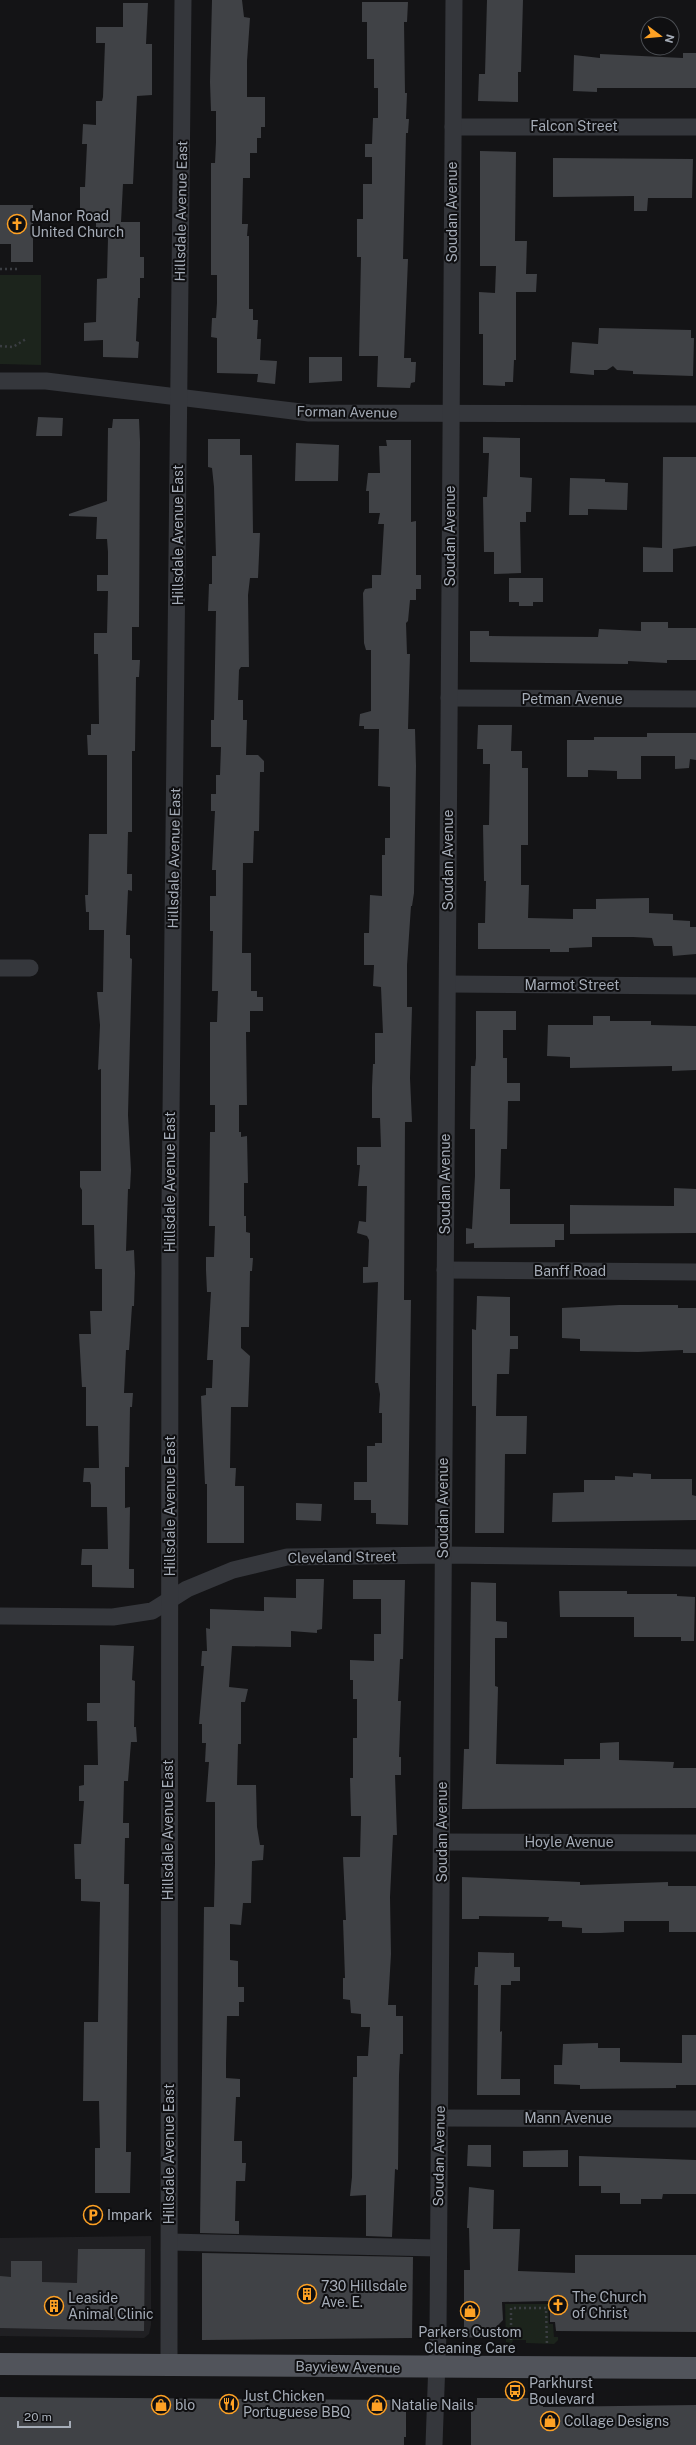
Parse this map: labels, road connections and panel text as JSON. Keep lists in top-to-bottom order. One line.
{"streets":{"main road":["Bayview Avenue"],"street":["Falcon Street","Hillsdale Avenue East","Soudan Avenue","Forman Avenue","Petman Avenue","Marmot Street","Banff Road","Cleveland Street","Hoyle Avenue","Mann Avenue"]},"crossings":[["Falcon Street","Soudan Avenue"],["Hillsdale Avenue East","Forman Avenue"],["Hillsdale Avenue East","Cleveland Street"],["Hillsdale Avenue East","Bayview Avenue"],["Soudan Avenue","Forman Avenue"],["Soudan Avenue","Petman Avenue"],["Soudan Avenue","Marmot Street"],["Soudan Avenue","Banff Road"],["Soudan Avenue","Cleveland Street"],["Soudan Avenue","Hoyle Avenue"],["Soudan Avenue","Mann Avenue"],["Soudan Avenue","Bayview Avenue"]],"places":{"church":["Manor Road United Church","The Church of Christ"],"parking":["Impark"],"building":["730 Hillsdale Ave. E.","Leaside Animal Clinic"],"shop":["Parkers Custom Cleaning Care","blo","Natalie Nails","Collage Designs"],"bus stop":["Parkhurst Boulevard"],"restaurant":["Just Chicken Portuguese BBQ"]},"scale_bar":"20 m","north":"right"}
